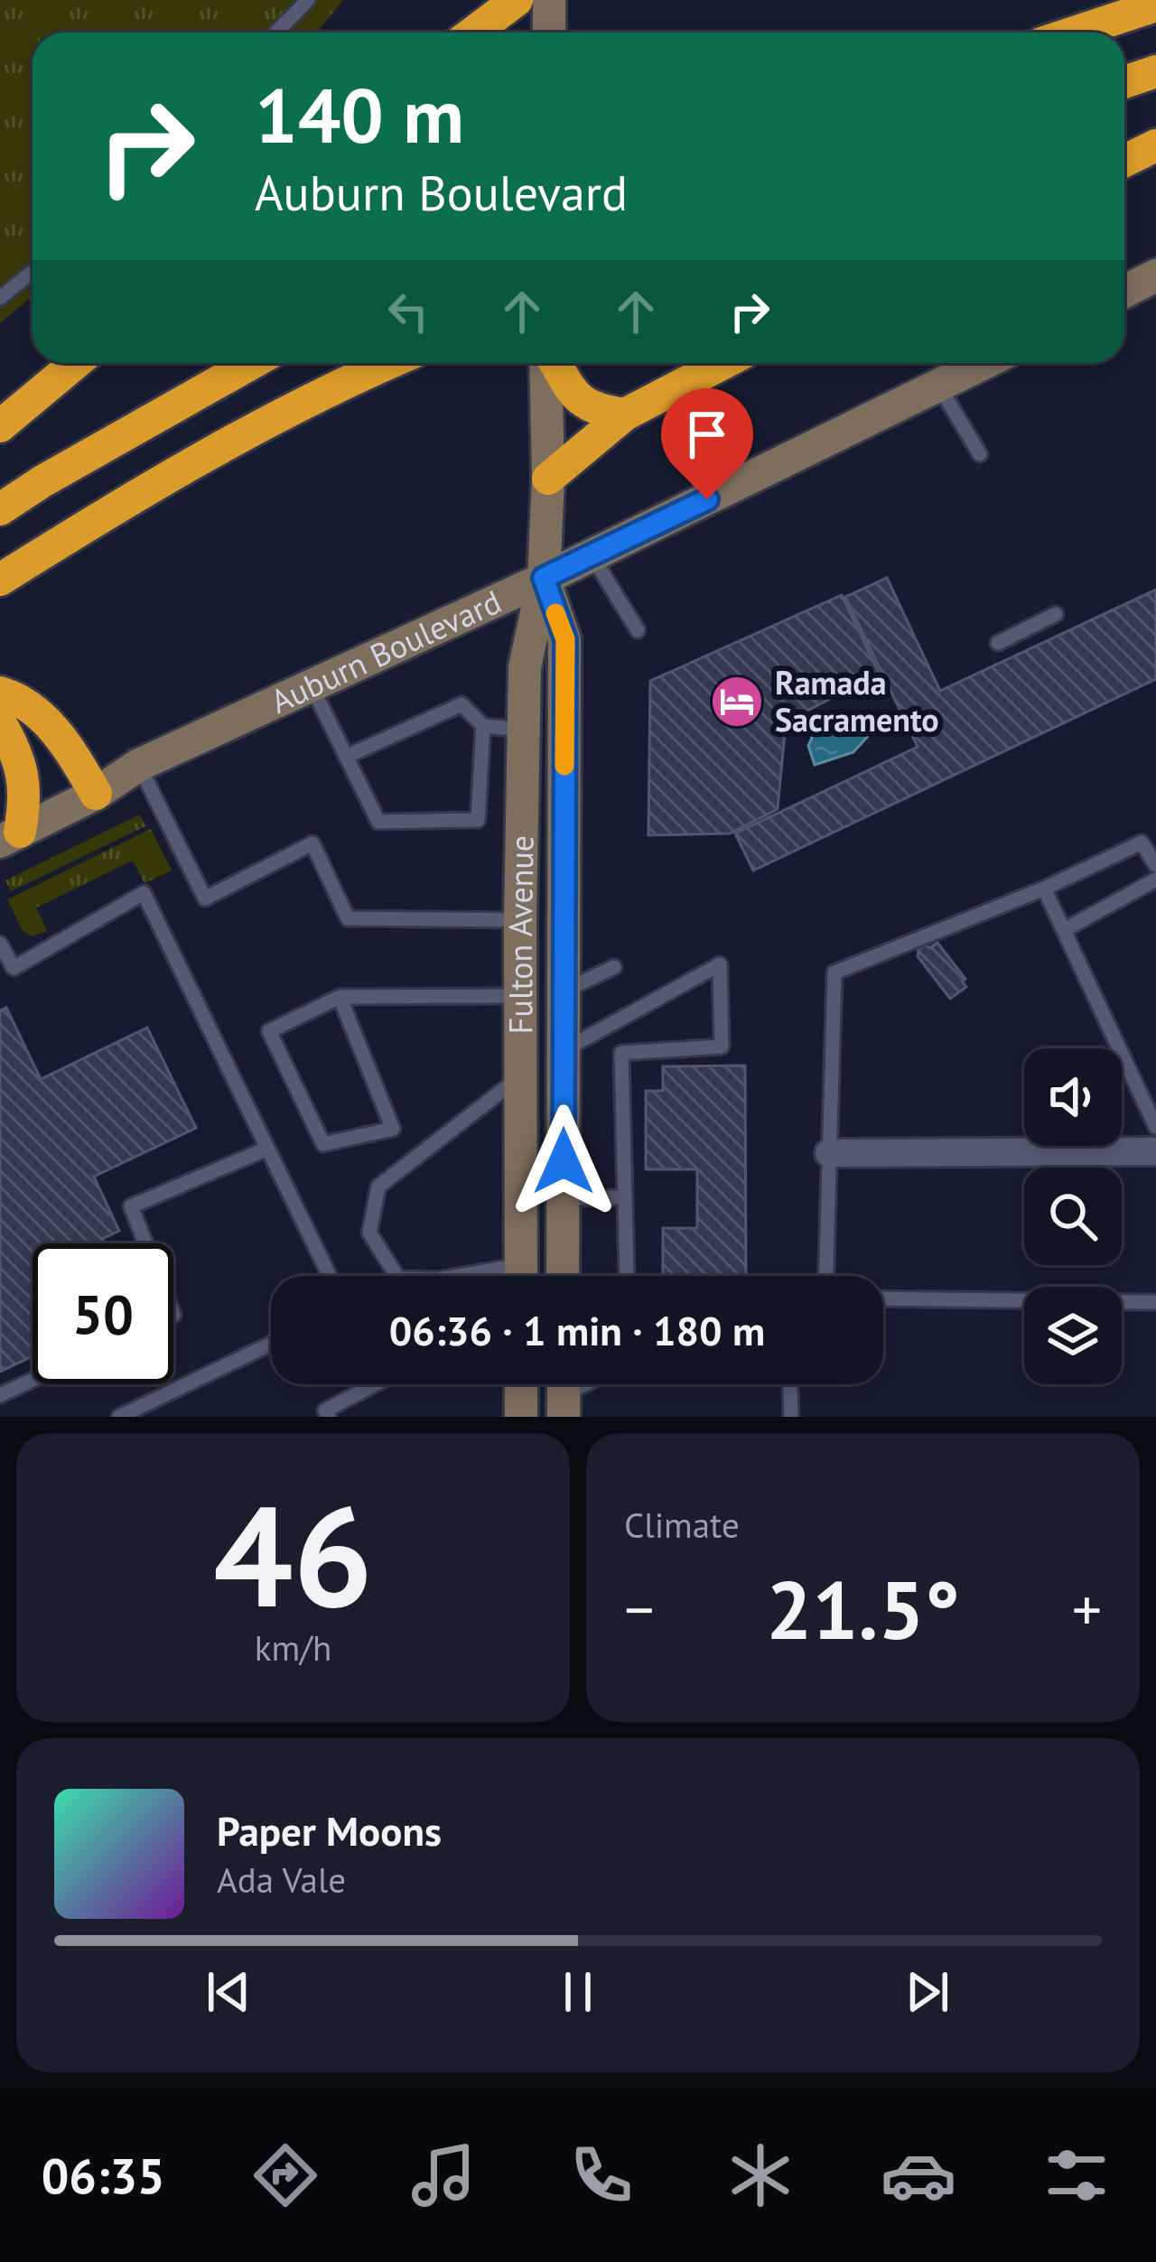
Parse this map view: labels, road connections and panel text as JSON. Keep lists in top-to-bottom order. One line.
{"streets":{"main road":["Auburn Boulevard","Fulton Avenue"]},"crossings":[["Auburn Boulevard","Fulton Avenue"]],"places":{"hotel":["Ramada Sacramento"]},"page":{"turn":["140 m","Auburn Boulevard"],"limit":"50","trip":"06:36 · 1 min · 180 m","tile":[["46","km/h"],"Climate"],"heat":["−","21.5°","+"],"song":["Paper Moons","Ada Vale"],"tabs":"06:35"}}
